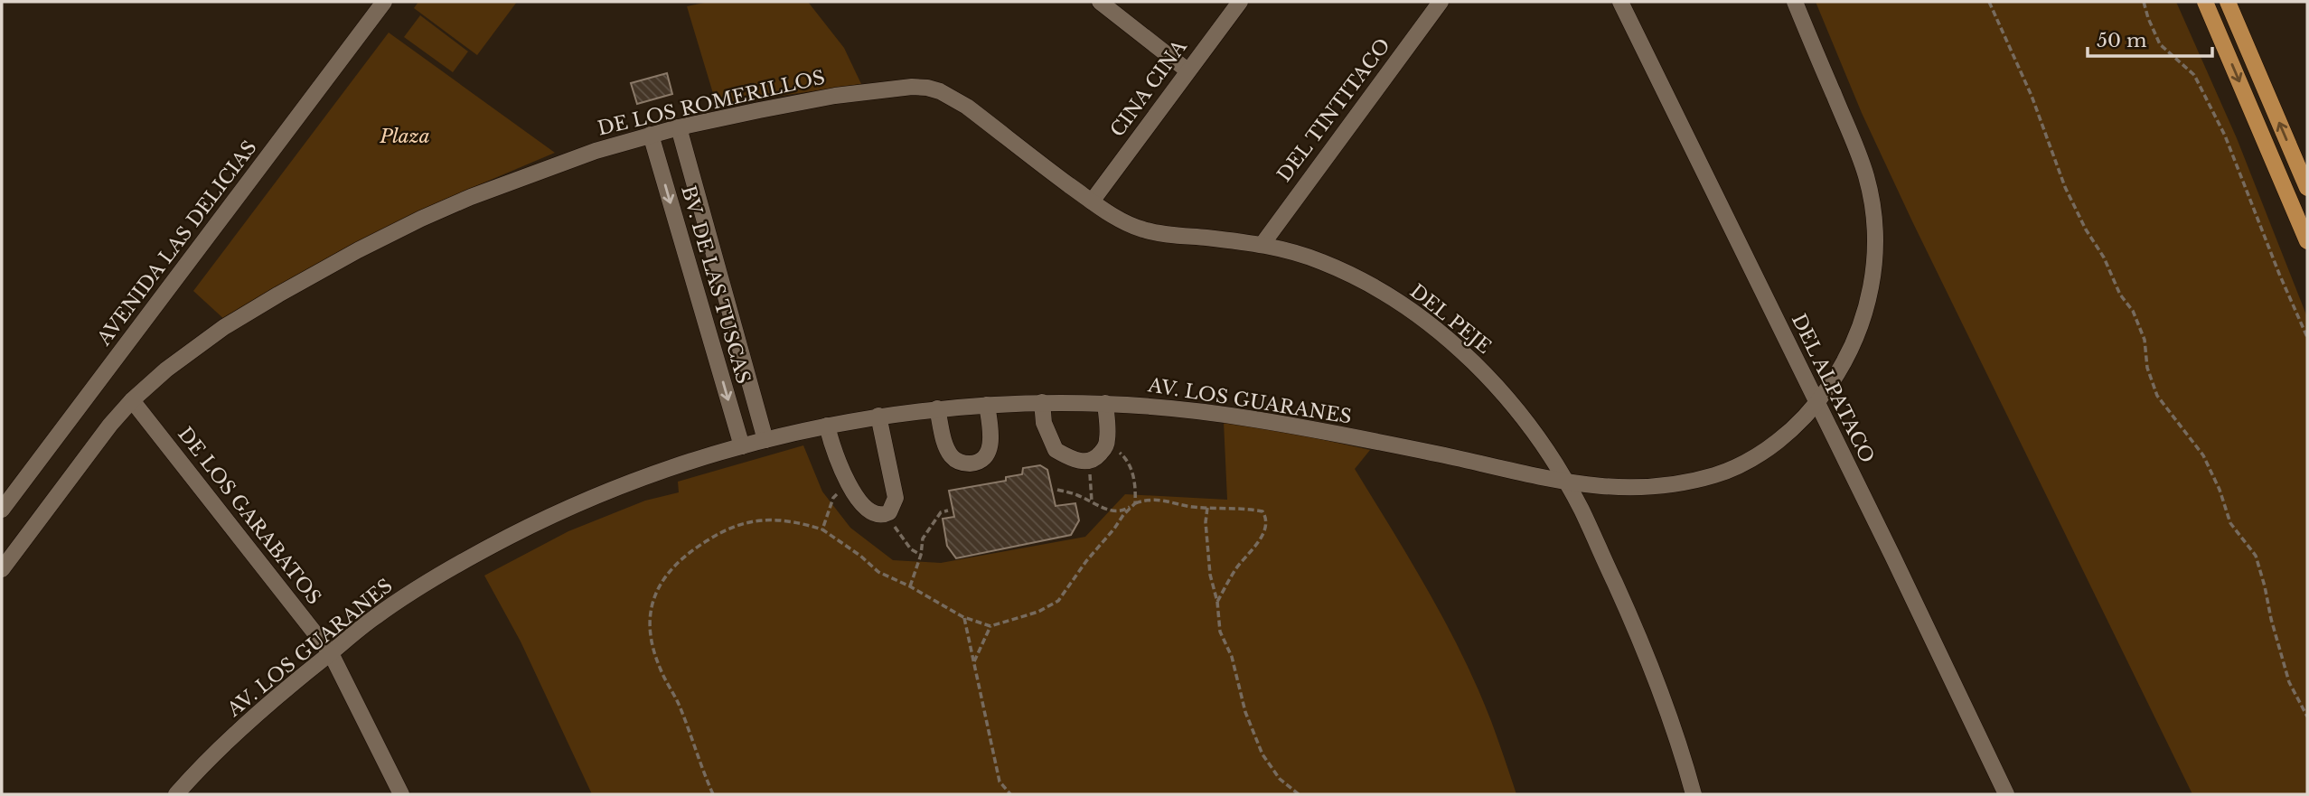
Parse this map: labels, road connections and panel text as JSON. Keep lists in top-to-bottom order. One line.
{"streets":{"street":["CINA CINA","DE LOS ROMERILLOS","DEL TINTITACO","AVENIDA LAS DELICIAS","BV. DE LAS TUSCAS","DEL PEJE","DEL ALPATACO","AV. LOS GUARANES","DE LOS GARABATOS"]},"crossings":[["CINA CINA","DEL PEJE"],["DE LOS ROMERILLOS","BV. DE LAS TUSCAS"],["DE LOS ROMERILLOS","DEL PEJE"],["DE LOS ROMERILLOS","DE LOS GARABATOS"],["DEL TINTITACO","DEL PEJE"],["BV. DE LAS TUSCAS","AV. LOS GUARANES"],["DEL PEJE","AV. LOS GUARANES"],["DEL ALPATACO","AV. LOS GUARANES"],["AV. LOS GUARANES","DE LOS GARABATOS"]],"parks":["Plaza"],"scale_bar":"50 m"}
